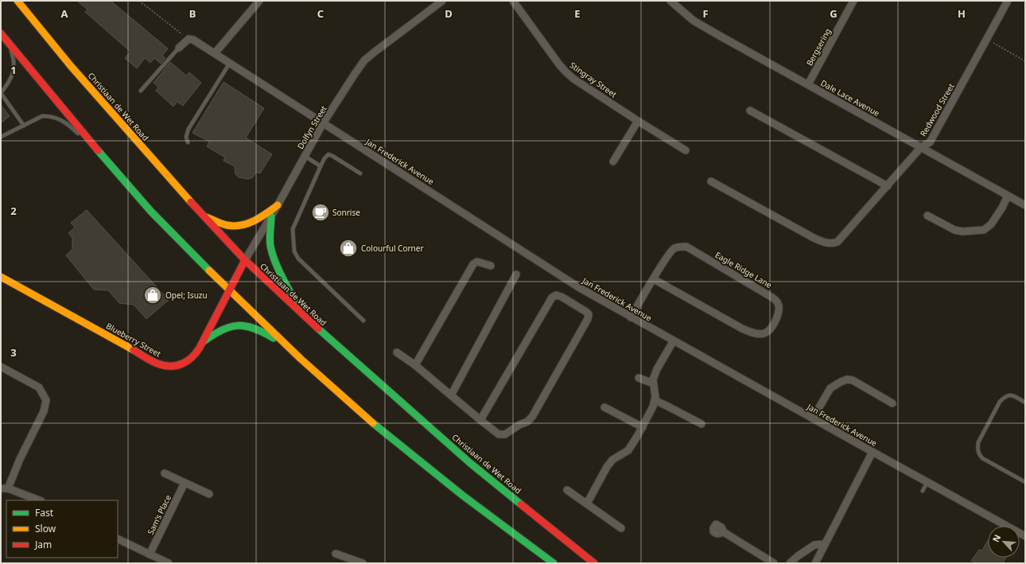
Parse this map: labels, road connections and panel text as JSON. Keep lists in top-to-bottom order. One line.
{"streets":{"main road":["Christiaan de Wet Road","Dolfyn Street","Blueberry Street"],"street":["Bergsering","Stingray Street","Dale Lace Avenue","Redwood Street","Jan Frederick Avenue","Eagle Ridge Lane","Sam’s Place"]},"crossings":[["Bergsering","Dale Lace Avenue"],["Dale Lace Avenue","Redwood Street"],["Christiaan de Wet Road","Dolfyn Street"],["Dolfyn Street","Jan Frederick Avenue"],["Dolfyn Street","Blueberry Street"],["Jan Frederick Avenue","Eagle Ridge Lane"]],"places":{"cafe":["Sonrise"],"shop":["Colourful Corner","Opel; Isuzu"]},"legend":["Fast","Slow","Jam"],"north":"top left","grid":{"columns":["A","B","C","D","E","F","G","H"],"rows":["1","2","3"]}}
